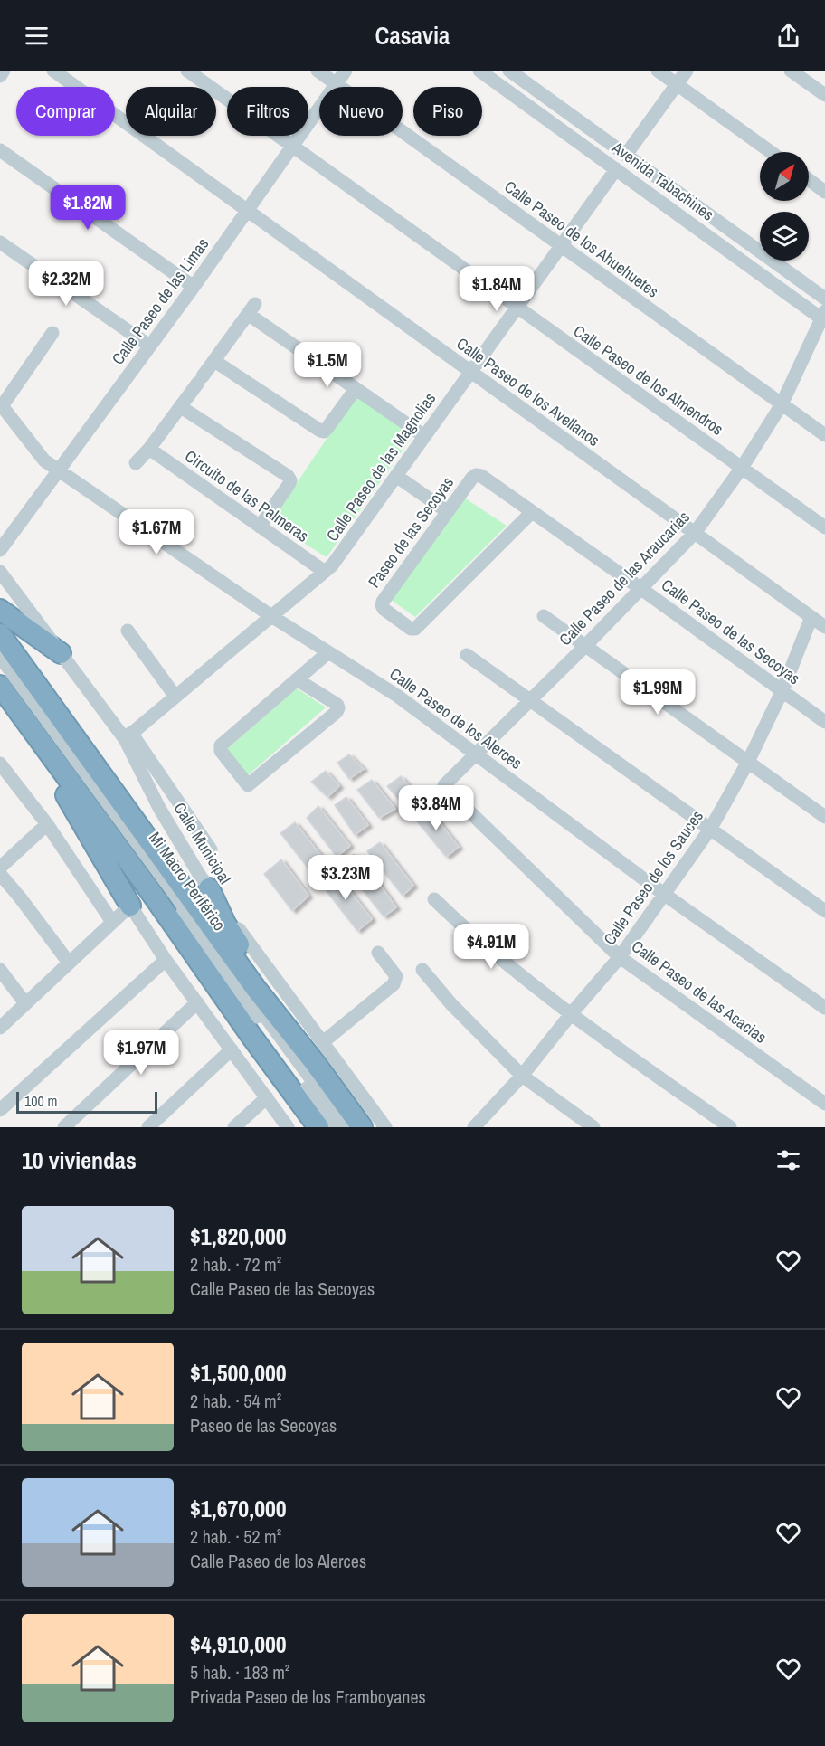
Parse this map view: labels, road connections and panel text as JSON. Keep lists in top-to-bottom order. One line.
{"streets":{"street":["Avenida Tabachines","Calle Paseo de los Ahuehuetes","Calle Paseo de las Limas","Calle Paseo de los Almendros","Calle Paseo de los Avellanos","Calle Paseo de las Magnolias","Circuito de las Palmeras","Paseo de las Secoyas","Calle Paseo de las Araucarias","Calle Paseo de las Secoyas","Calle Paseo de los Alerces","Calle Municipal","Calle Paseo de los Sauces","Mi Macro Periférico","Calle Paseo de las Acacias"]},"crossings":[["Avenida Tabachines","Calle Paseo de las Magnolias"],["Avenida Tabachines","Calle Paseo de las Araucarias"],["Calle Paseo de los Ahuehuetes","Calle Paseo de las Limas"],["Calle Paseo de los Ahuehuetes","Calle Paseo de las Magnolias"],["Calle Paseo de los Ahuehuetes","Calle Paseo de las Araucarias"],["Calle Paseo de las Limas","Calle Paseo de los Almendros"],["Calle Paseo de las Limas","Calle Paseo de los Avellanos"],["Calle Paseo de las Limas","Calle Paseo de los Alerces"],["Calle Paseo de los Almendros","Calle Paseo de las Magnolias"],["Calle Paseo de los Almendros","Calle Paseo de las Araucarias"],["Calle Paseo de los Avellanos","Calle Paseo de las Magnolias"],["Calle Paseo de los Avellanos","Calle Paseo de las Araucarias"],["Calle Paseo de los Avellanos","Calle Paseo de los Sauces"],["Calle Paseo de las Magnolias","Circuito de las Palmeras"],["Calle Paseo de las Magnolias","Calle Paseo de los Alerces"],["Calle Paseo de las Magnolias","Calle Municipal"],["Paseo de las Secoyas","Calle Paseo de las Araucarias"],["Paseo de las Secoyas","Calle Paseo de las Secoyas"],["Calle Paseo de las Araucarias","Calle Paseo de las Secoyas"],["Calle Paseo de las Araucarias","Calle Paseo de los Alerces"],["Calle Paseo de las Araucarias","Calle Paseo de las Acacias"],["Calle Paseo de las Secoyas","Calle Paseo de los Sauces"],["Calle Paseo de los Alerces","Calle Paseo de los Sauces"],["Calle Paseo de los Sauces","Calle Paseo de las Acacias"]],"scale_bar":"100 m","north":"top right","page":{"header":"Casavia","chip":["Comprar","Alquilar","Filtros","Nuevo","Piso"],"price":["$1.82M","$2.32M","$1.84M","$1.5M","$1.67M","$1.99M","$3.84M","$3.23M","$4.91M","$1.97M"],"scale":"100 m","heading":"10 viviendas","list":[{"name":"$1,820,000","note":"2 hab. · 72 m² · Calle Paseo de las Secoyas"},{"name":"$1,500,000","note":"2 hab. · 54 m² · Paseo de las Secoyas"},{"name":"$1,670,000","note":"2 hab. · 52 m² · Calle Paseo de los Alerces"},{"name":"$4,910,000","note":"5 hab. · 183 m² · Privada Paseo de los Framboyanes"}]}}
